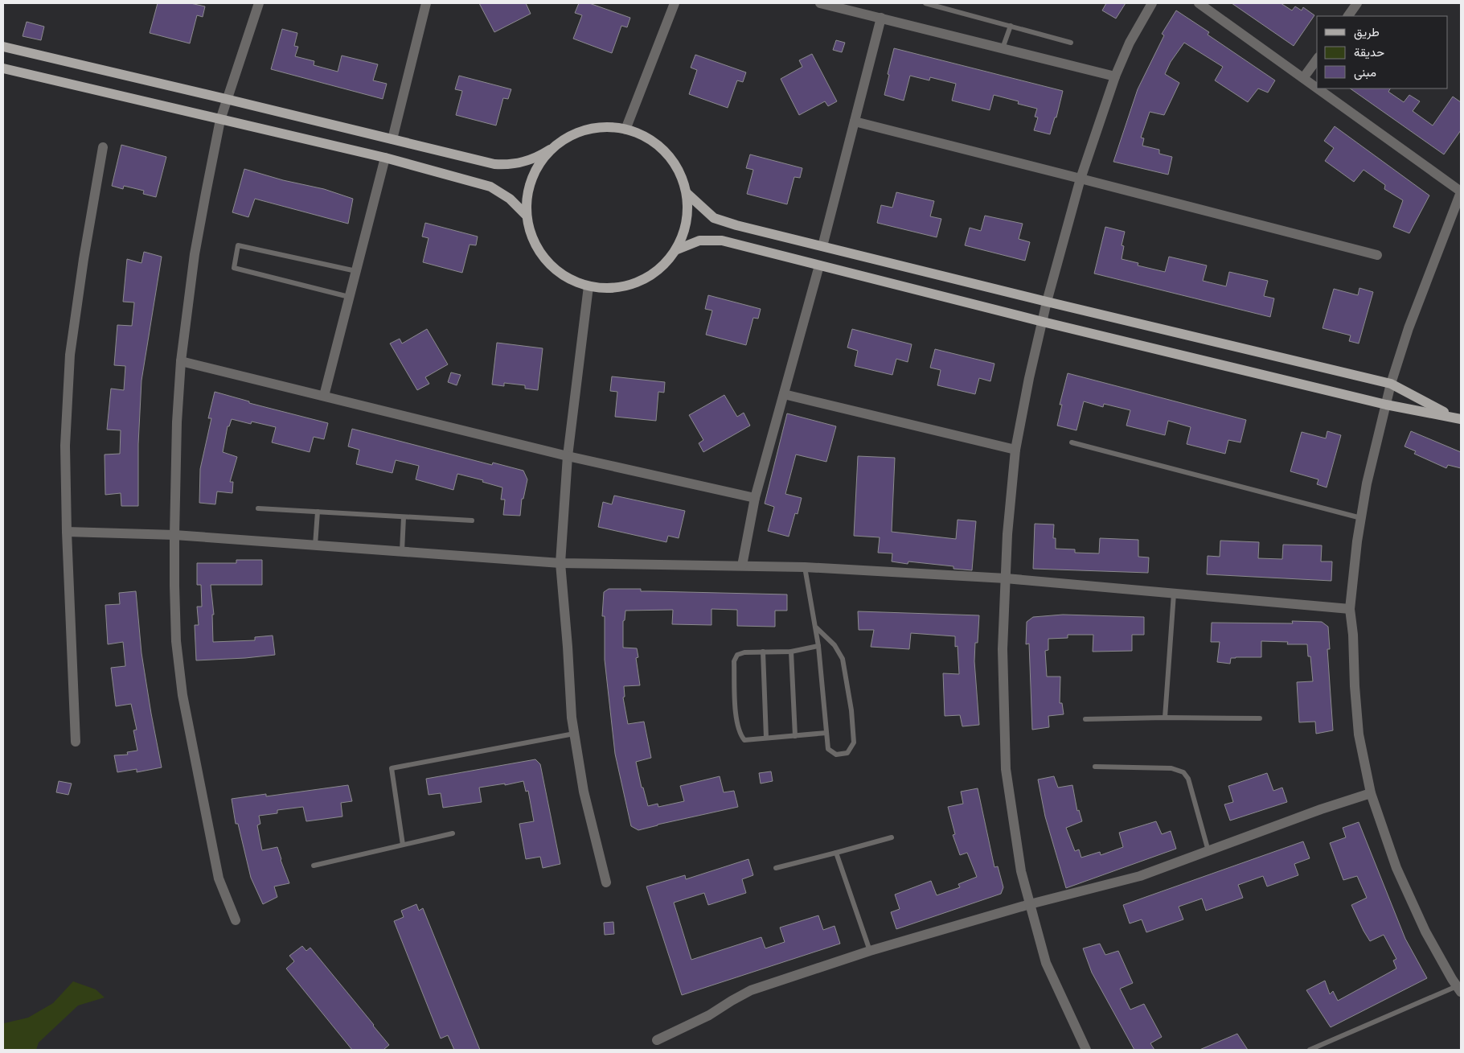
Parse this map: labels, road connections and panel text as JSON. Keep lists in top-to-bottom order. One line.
{"legend":["طريق","حديقة","مبنى"]}
